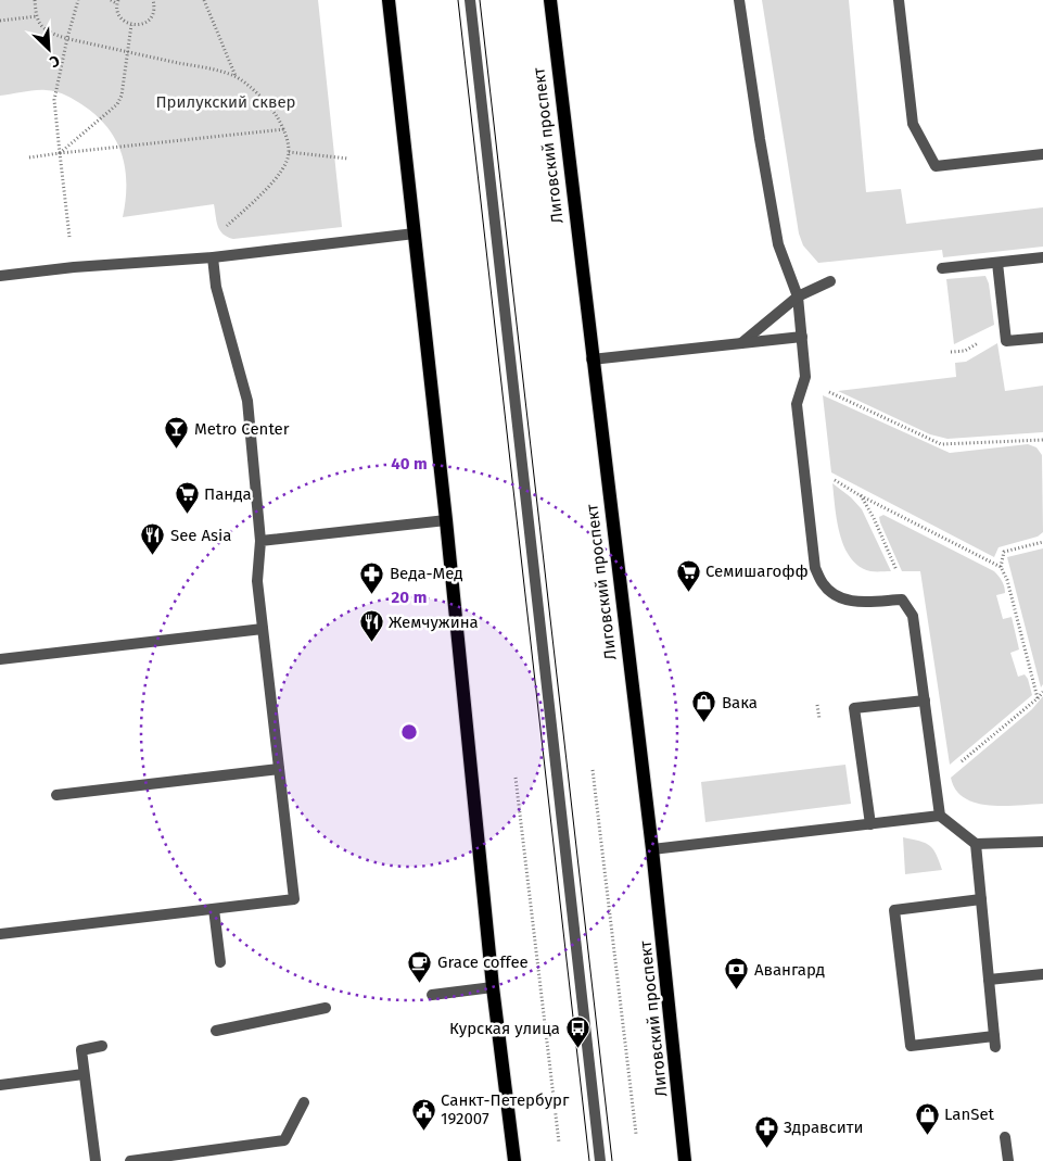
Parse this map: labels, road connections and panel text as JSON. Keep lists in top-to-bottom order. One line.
{"streets":{"main road":["Лиговский проспект"]},"parks":["Прилукский сквер"],"places":{"bar":["Metro Center"],"supermarket":["Панда","Семишагофф"],"restaurant":["See Asia","Жемчужина"],"pharmacy":["Веда-Мед","Здравсити"],"shop":["Вака","LanSet"],"cafe":["Grace coffee"],"bank":["Авангард"],"bus stop":["Курская улица"],"public building":["Санкт-Петербург 192007"]},"north":"bottom right","rings":["40 m","20 m"]}
